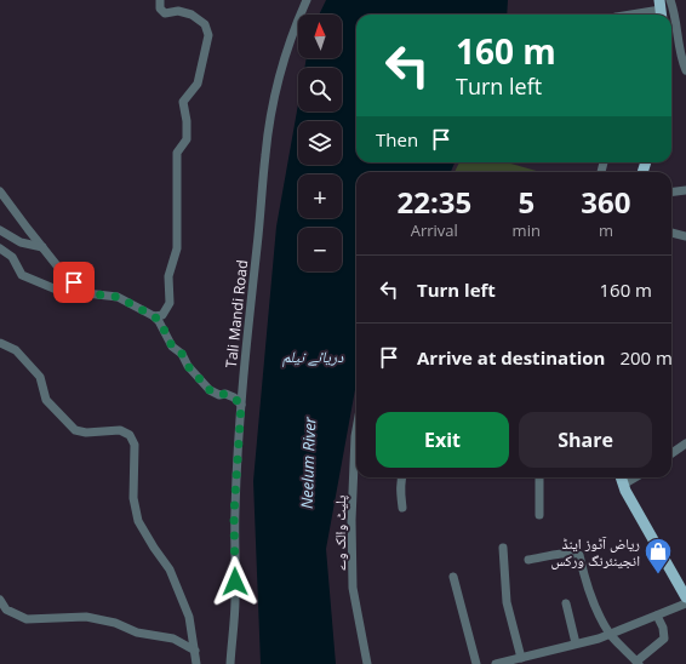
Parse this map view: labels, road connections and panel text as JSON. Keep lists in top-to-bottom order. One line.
{"streets":{"street":["Tali Mandi Road","پلیٹ والک وے"]},"water":["دریائے نیلم","Neelum River"],"places":{"shop":["ریاض آٹوز اینڈ انجینئرنگ ورکس"]},"north":"top","page":{"map_buttons":["+","−"],"turn":["160 m","Turn left"],"then":"Then","eta":["22:35","Arrival","5","min","360","m"],"list":[{"name":"Turn left","value":"160 m"},{"name":"Arrive at destination","value":"200 m"}],"buttons":["Exit","Share"]}}
